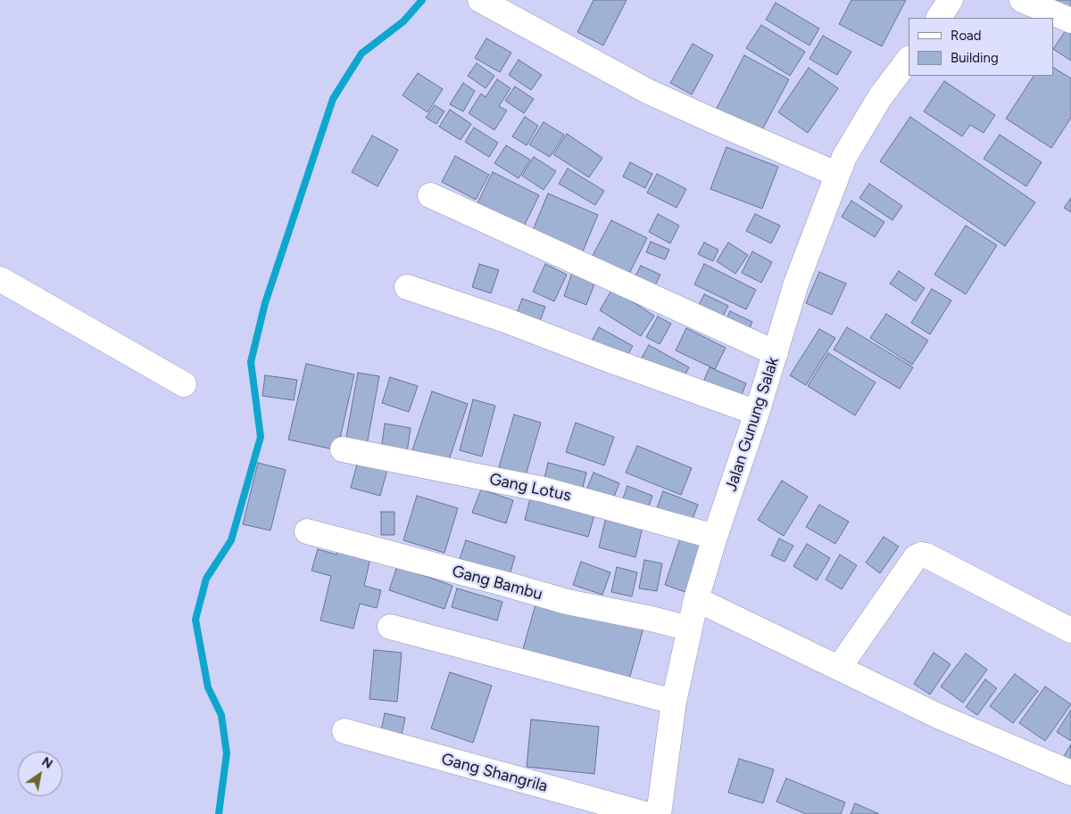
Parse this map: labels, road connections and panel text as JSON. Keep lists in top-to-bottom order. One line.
{"streets":{"street":["Jalan Gunung Salak","Gang Lotus","Gang Bambu","Gang Shangrila"]},"crossings":[["Jalan Gunung Salak","Gang Lotus"],["Jalan Gunung Salak","Gang Bambu"]],"legend":["Road","Building"],"north":"top right"}
